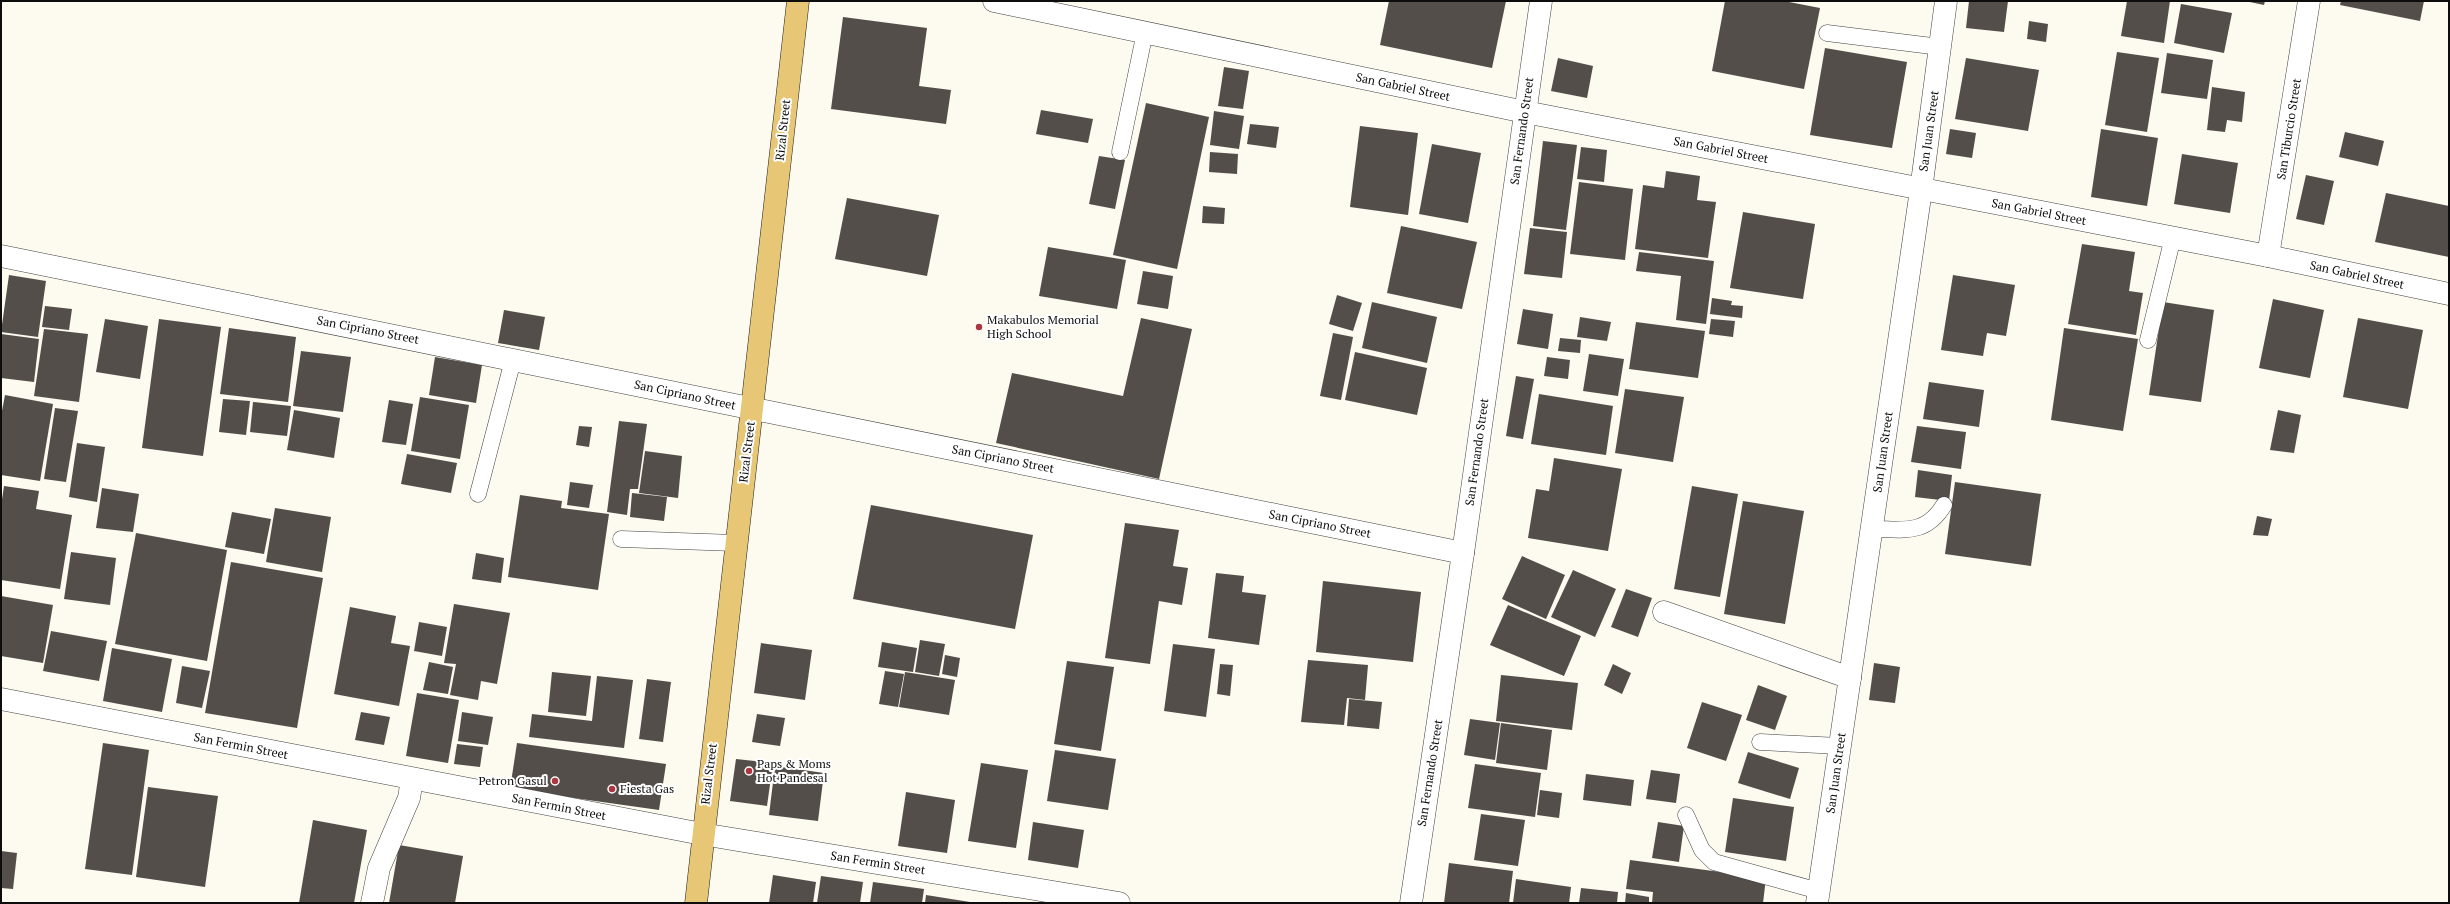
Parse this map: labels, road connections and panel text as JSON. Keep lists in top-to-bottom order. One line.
{"streets":{"main road":["Rizal Street"],"street":["San Gabriel Street","San Tiburcio Street","San Fernando Street","San Juan Street","San Cipriano Street","San Fermin Street"]},"crossings":[["San Gabriel Street","San Tiburcio Street"],["San Gabriel Street","San Fernando Street"],["San Gabriel Street","San Juan Street"],["Rizal Street","San Cipriano Street"],["Rizal Street","San Fermin Street"],["San Fernando Street","San Cipriano Street"]],"places":["Makabulos Memorial High School","Paps & Moms Hot Pandesal","Petron Gasul","Fiesta Gas"]}
